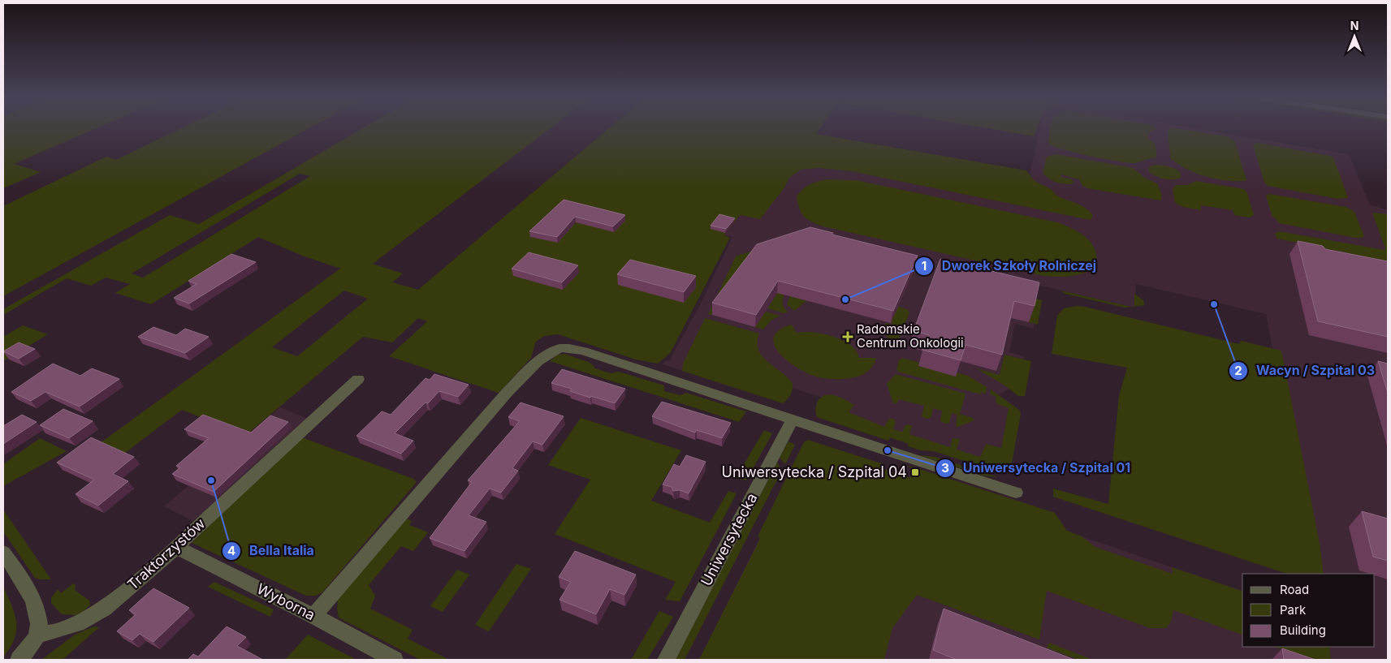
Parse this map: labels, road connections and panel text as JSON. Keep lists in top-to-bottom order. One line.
{"streets":{"street":["Uniwersytecka","Traktorzystów","Wyborna"]},"crossings":[["Traktorzystów","Wyborna"]],"places":{"other":["Dworek Szkoły Rolniczej","Wacyn / Szpital 03","Uniwersytecka / Szpital 01","Bella Italia"],"health":["Radomskie Centrum Onkologii"],"transit":["Uniwersytecka / Szpital 04"]},"legend":["Road","Park","Building"],"north":"top"}
